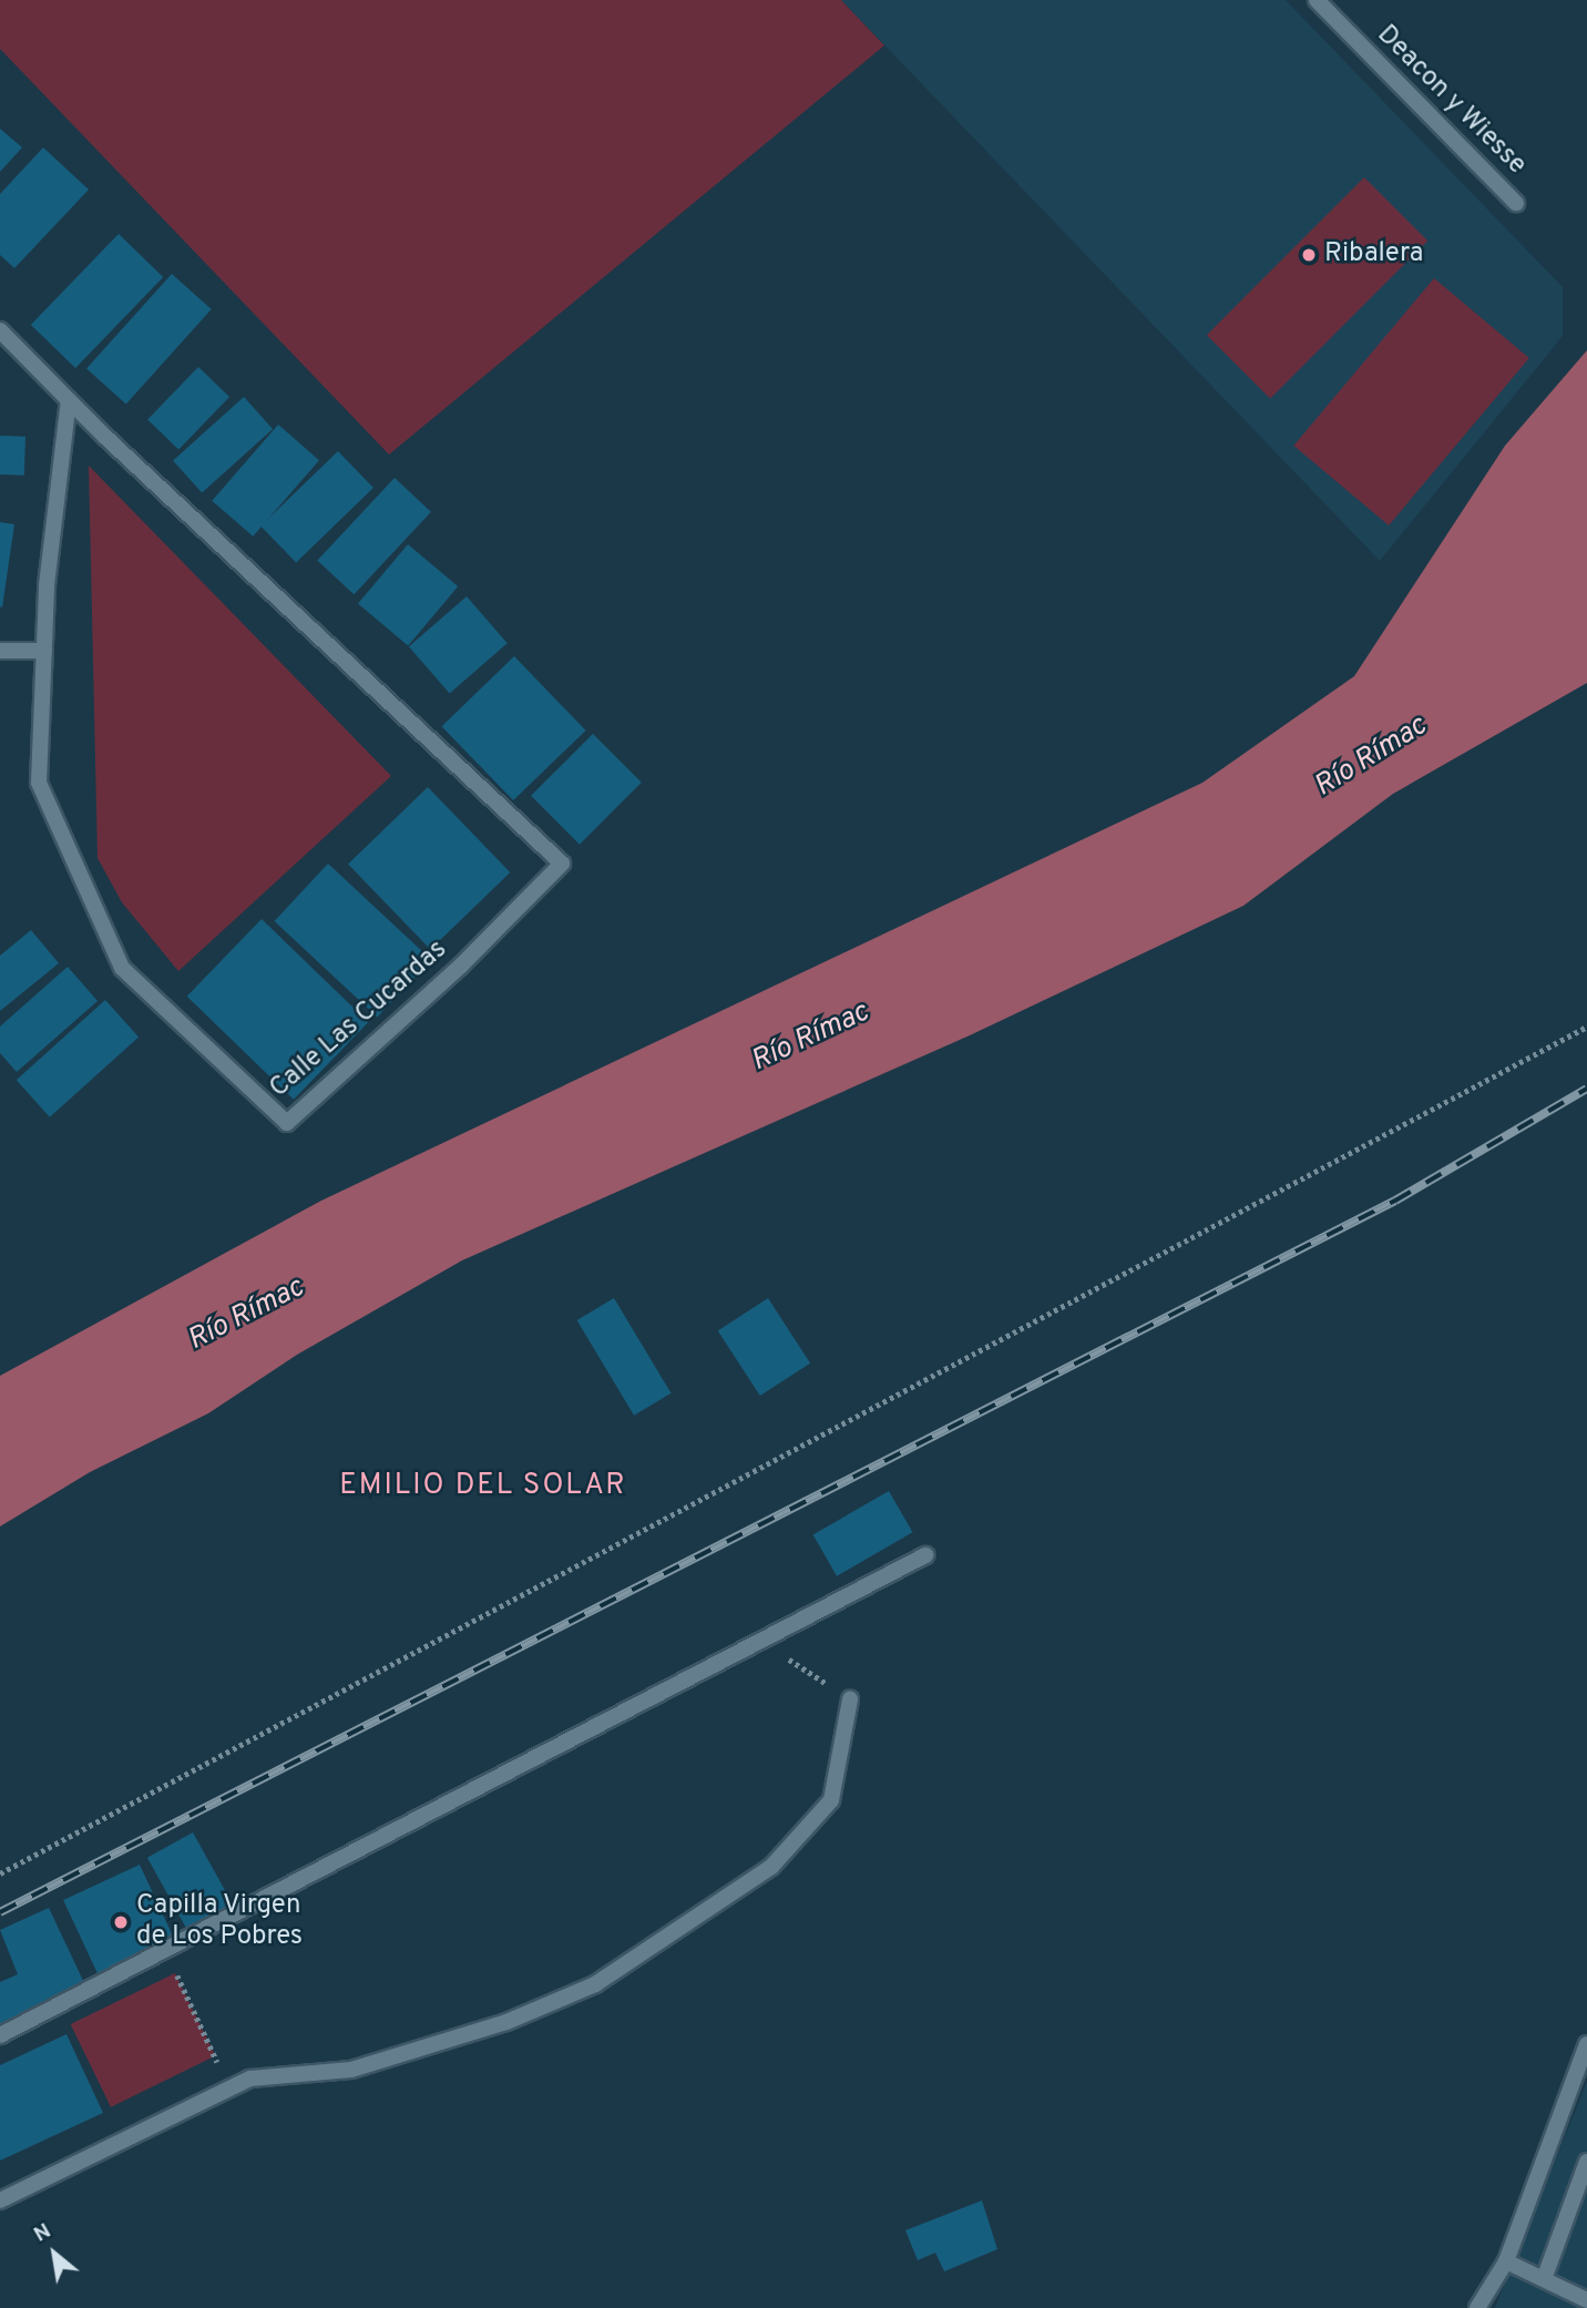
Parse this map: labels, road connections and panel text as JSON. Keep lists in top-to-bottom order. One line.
{"streets":{"street":["Deacon y Wiesse","Calle Las Cucardas"]},"districts":["EMILIO DEL SOLAR"],"water":["Río Rímac"],"places":["Ribalera","Capilla Virgen de Los Pobres"],"north":"top left"}
